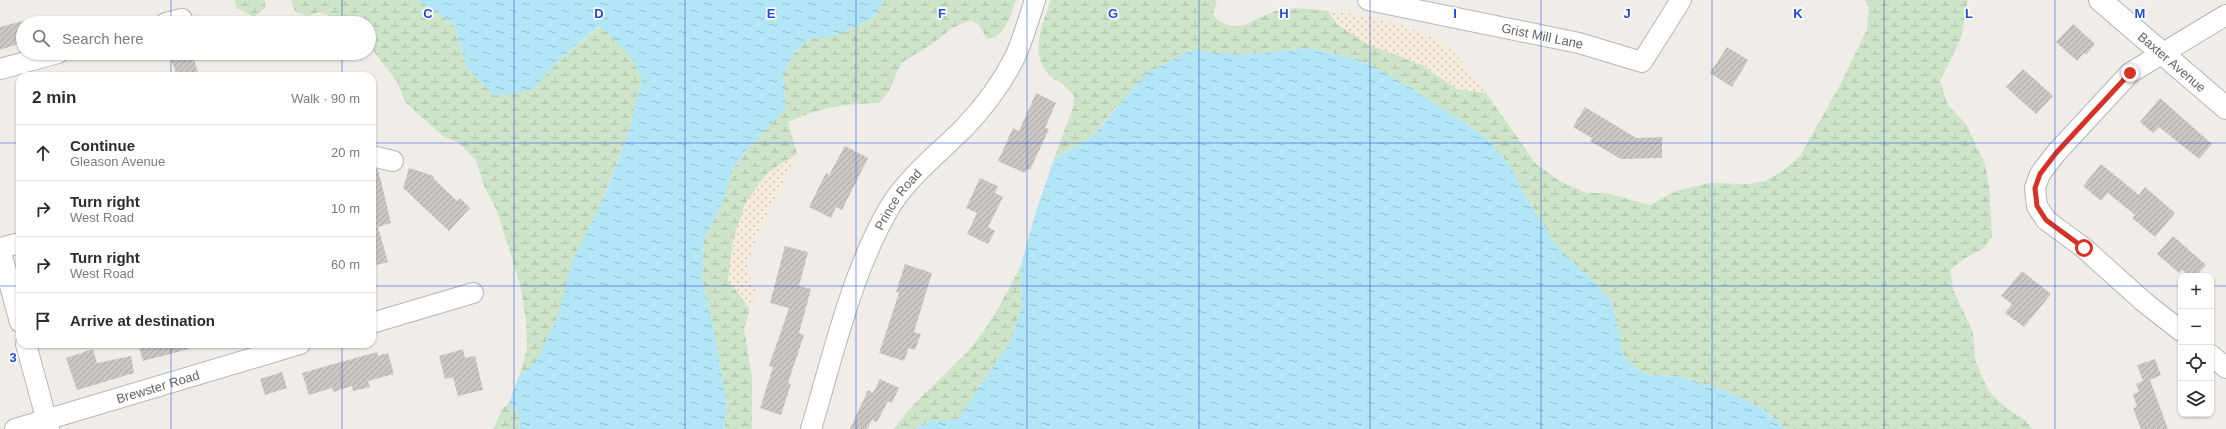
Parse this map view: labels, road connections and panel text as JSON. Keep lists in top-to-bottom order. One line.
{"streets":{"street":["Grist Mill Lane","Baxter Avenue","Prince Road","Brewster Road"]},"page":{"search":"Search here","heading":["2 min","Walk · 90 m"],"list":[["Continue","Gleason Avenue","20 m"],["Turn right","West Road","10 m"],["Turn right","West Road","60 m"],"Arrive at destination"],"map_buttons":["+","−"]},"grid":{"columns":["C","D","E","F","G","H","I","J","K","L","M"],"rows":["3"]}}
